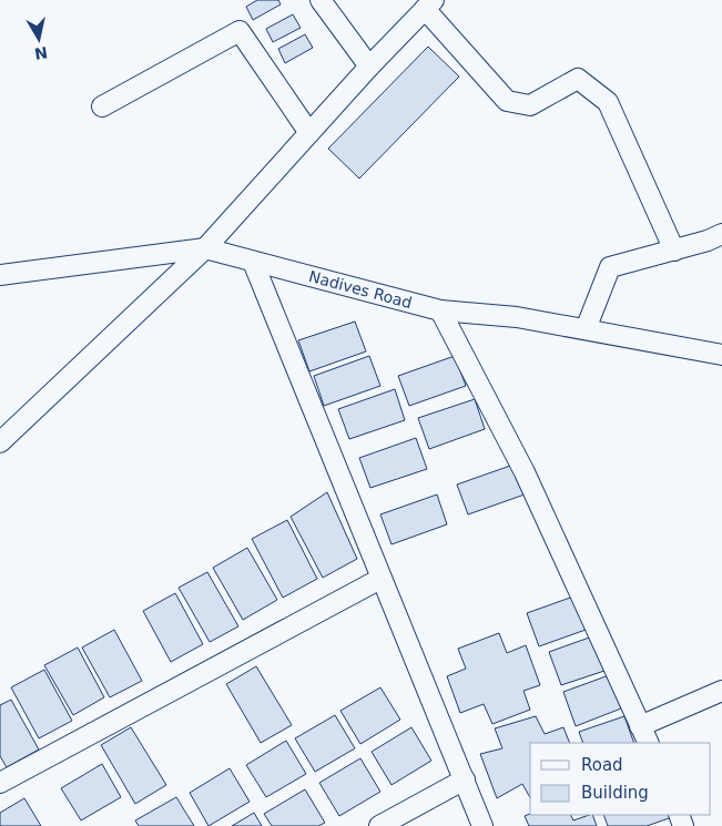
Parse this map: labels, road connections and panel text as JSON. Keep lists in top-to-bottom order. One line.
{"streets":{"street":["Nadives Road"]},"legend":["Road","Building"],"north":"bottom"}
